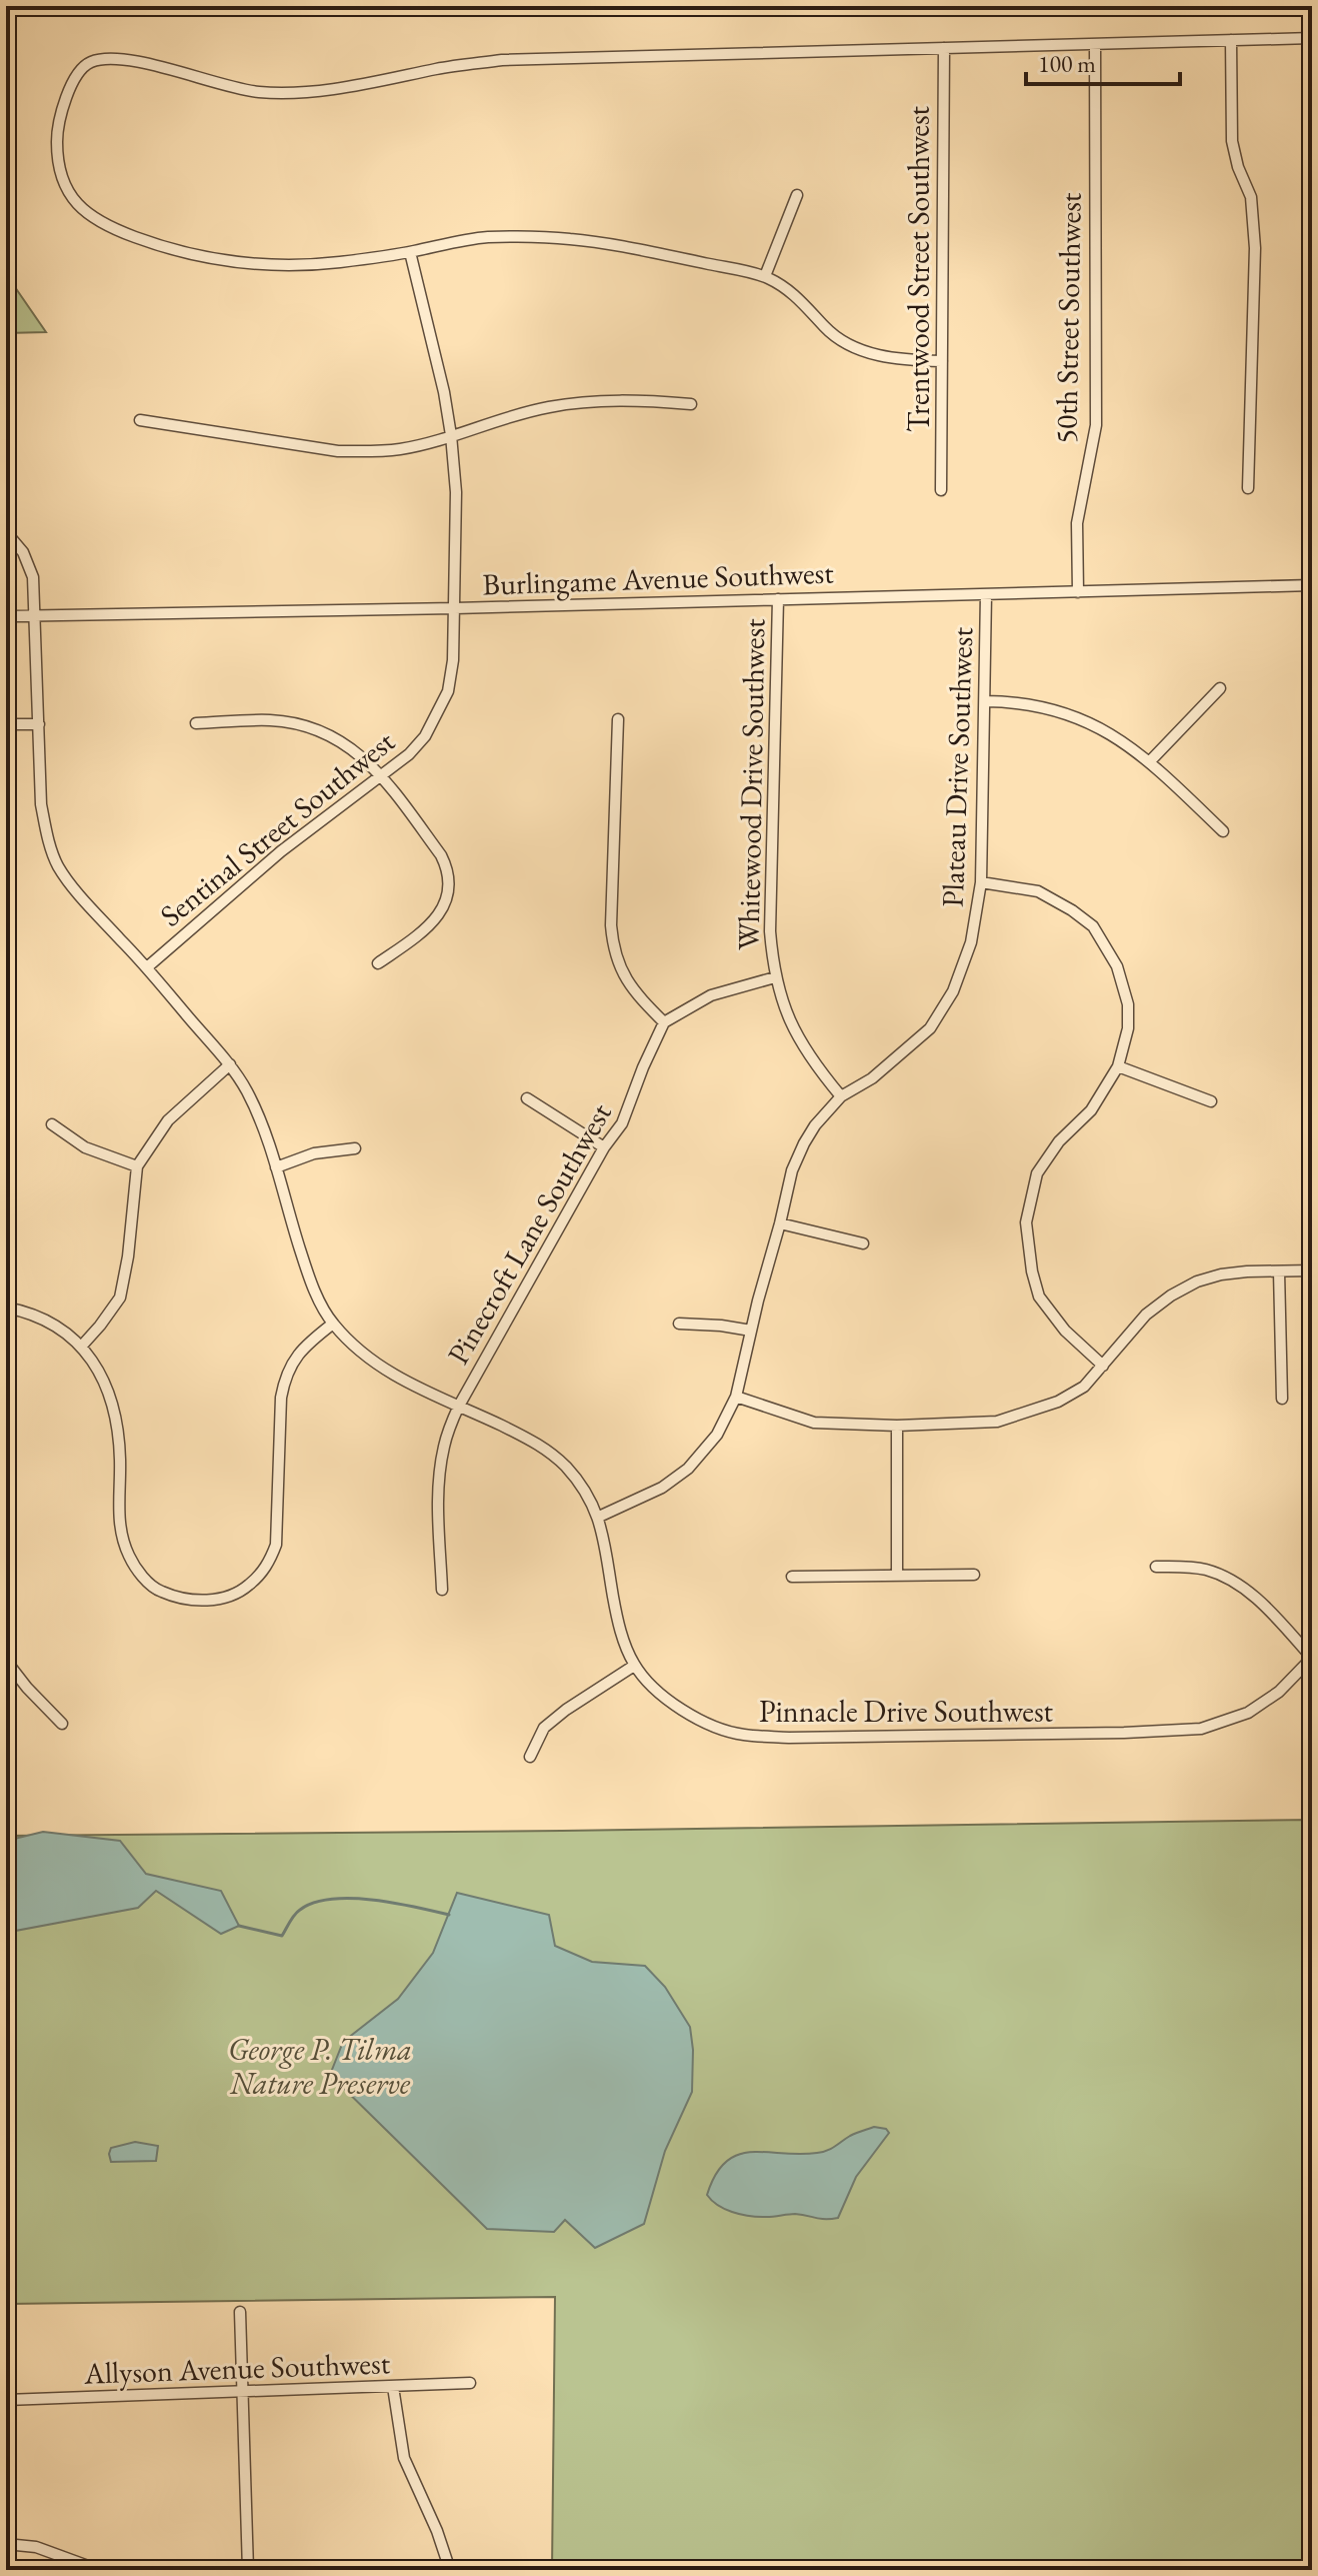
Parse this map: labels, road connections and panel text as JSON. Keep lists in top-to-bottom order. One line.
{"streets":{"street":["Trentwood Street Southwest","50th Street Southwest","Burlingame Avenue Southwest","Plateau Drive Southwest","Whitewood Drive Southwest","Sentinal Street Southwest","Pinecroft Lane Southwest","Pinnacle Drive Southwest","Allyson Avenue Southwest"]},"crossings":[["50th Street Southwest","Burlingame Avenue Southwest"],["Burlingame Avenue Southwest","Plateau Drive Southwest"],["Burlingame Avenue Southwest","Whitewood Drive Southwest"],["Burlingame Avenue Southwest","Sentinal Street Southwest"],["Burlingame Avenue Southwest","Pinnacle Drive Southwest"],["Plateau Drive Southwest","Whitewood Drive Southwest"],["Plateau Drive Southwest","Pinnacle Drive Southwest"],["Sentinal Street Southwest","Pinnacle Drive Southwest"],["Pinecroft Lane Southwest","Pinnacle Drive Southwest"]],"parks":["George P. Tilma Nature Preserve"],"scale_bar":"100 m"}
